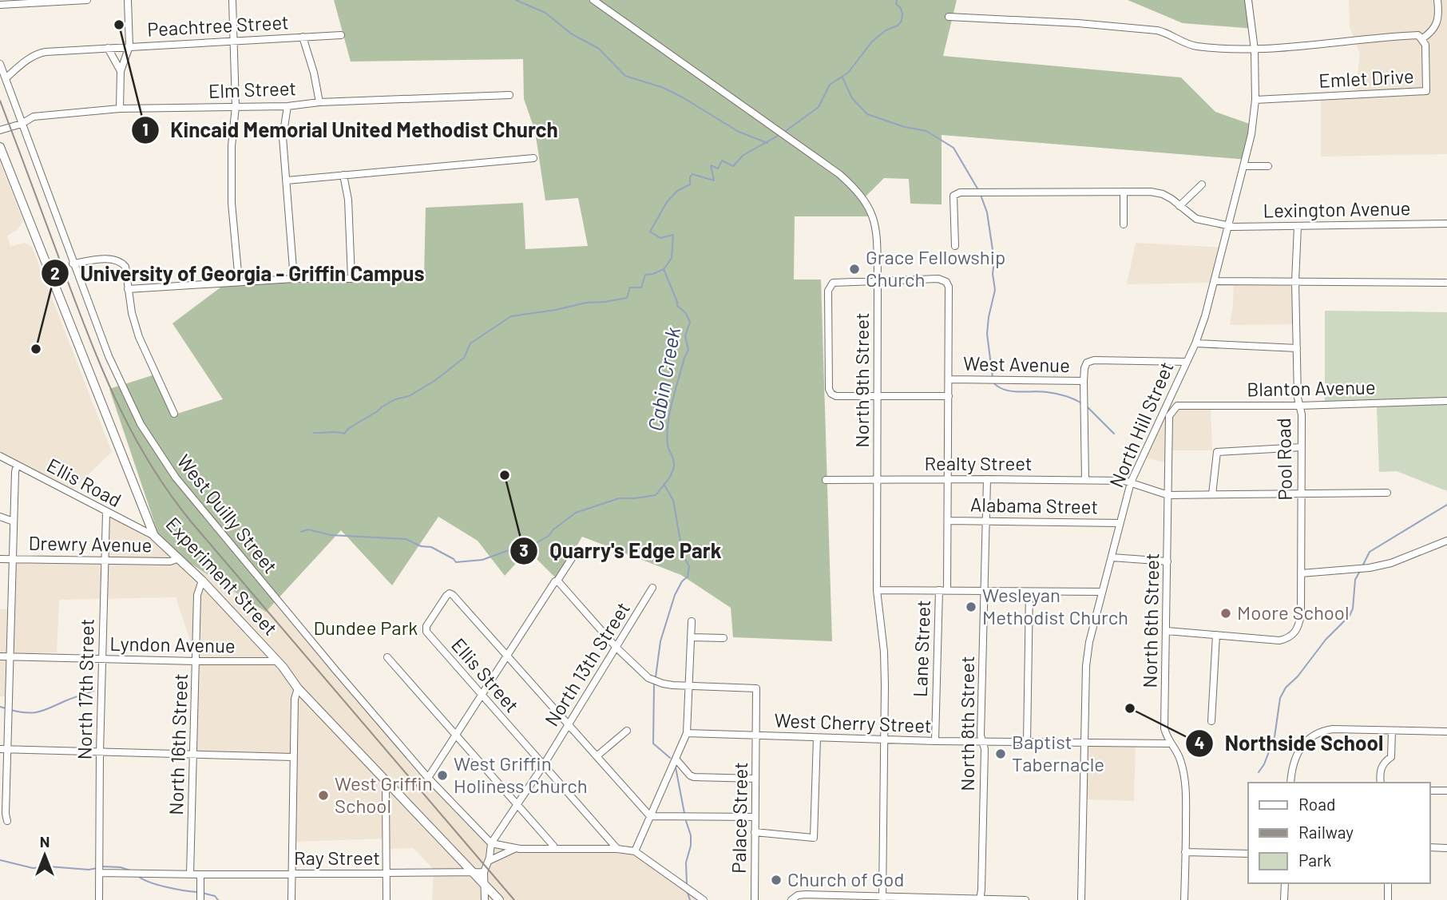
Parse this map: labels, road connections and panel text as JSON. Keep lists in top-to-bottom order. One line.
{"streets":{"main road":["Experiment Street"],"street":["Peachtree Street","Emlet Drive","Elm Street","Lexington Avenue","West Avenue","North 9th Street","Blanton Avenue","North Hill Street","Pool Road","Realty Street","Ellis Road","Alabama Street","West Quilly Street","Drewry Avenue","North 6th Street","Lyndon Avenue","Lane Street","North 13th Street","Ellis Street","North 17th Street","West Cherry Street","North 8th Street","North 16th Street","Palace Street","Ray Street"]},"crossings":[["Peachtree Street","West Quilly Street"],["Emlet Drive","North Hill Street"],["Elm Street","West Quilly Street"],["Lexington Avenue","North Hill Street"],["Lexington Avenue","Pool Road"],["West Avenue","North 9th Street"],["West Avenue","Lane Street"],["North 9th Street","Realty Street"],["North 9th Street","West Cherry Street"],["Blanton Avenue","Pool Road"],["Blanton Avenue","North 6th Street"],["North Hill Street","Realty Street"],["North Hill Street","Alabama Street"],["North Hill Street","West Cherry Street"],["Pool Road","Realty Street"],["Realty Street","North 6th Street"],["Realty Street","Lane Street"],["Realty Street","North 8th Street"],["Ellis Road","Experiment Street"],["Ellis Road","North 17th Street"],["Alabama Street","Lane Street"],["Alabama Street","North 8th Street"],["West Quilly Street","North 13th Street"],["Drewry Avenue","Experiment Street"],["Drewry Avenue","North 17th Street"],["Experiment Street","Lyndon Avenue"],["Experiment Street","North 13th Street"],["Experiment Street","North 16th Street"],["Experiment Street","Ray Street"],["North 6th Street","West Cherry Street"],["Lyndon Avenue","North 17th Street"],["Lyndon Avenue","North 16th Street"],["Lane Street","West Cherry Street"],["North 13th Street","Ellis Street"],["West Cherry Street","North 8th Street"],["West Cherry Street","Palace Street"]],"water":["Cabin Creek"],"parks":["Dundee Park"],"places":["Kincaid Memorial United Methodist Church","Grace Fellowship Church","University of Georgia - Griffin Campus","Quarry's Edge Park","Wesleyan Methodist Church","Moore School","Northside School","Baptist Tabernacle","West Griffin Holiness Church","West Griffin School","Church of God"],"legend":["Road","Railway","Park"],"north":"top"}
